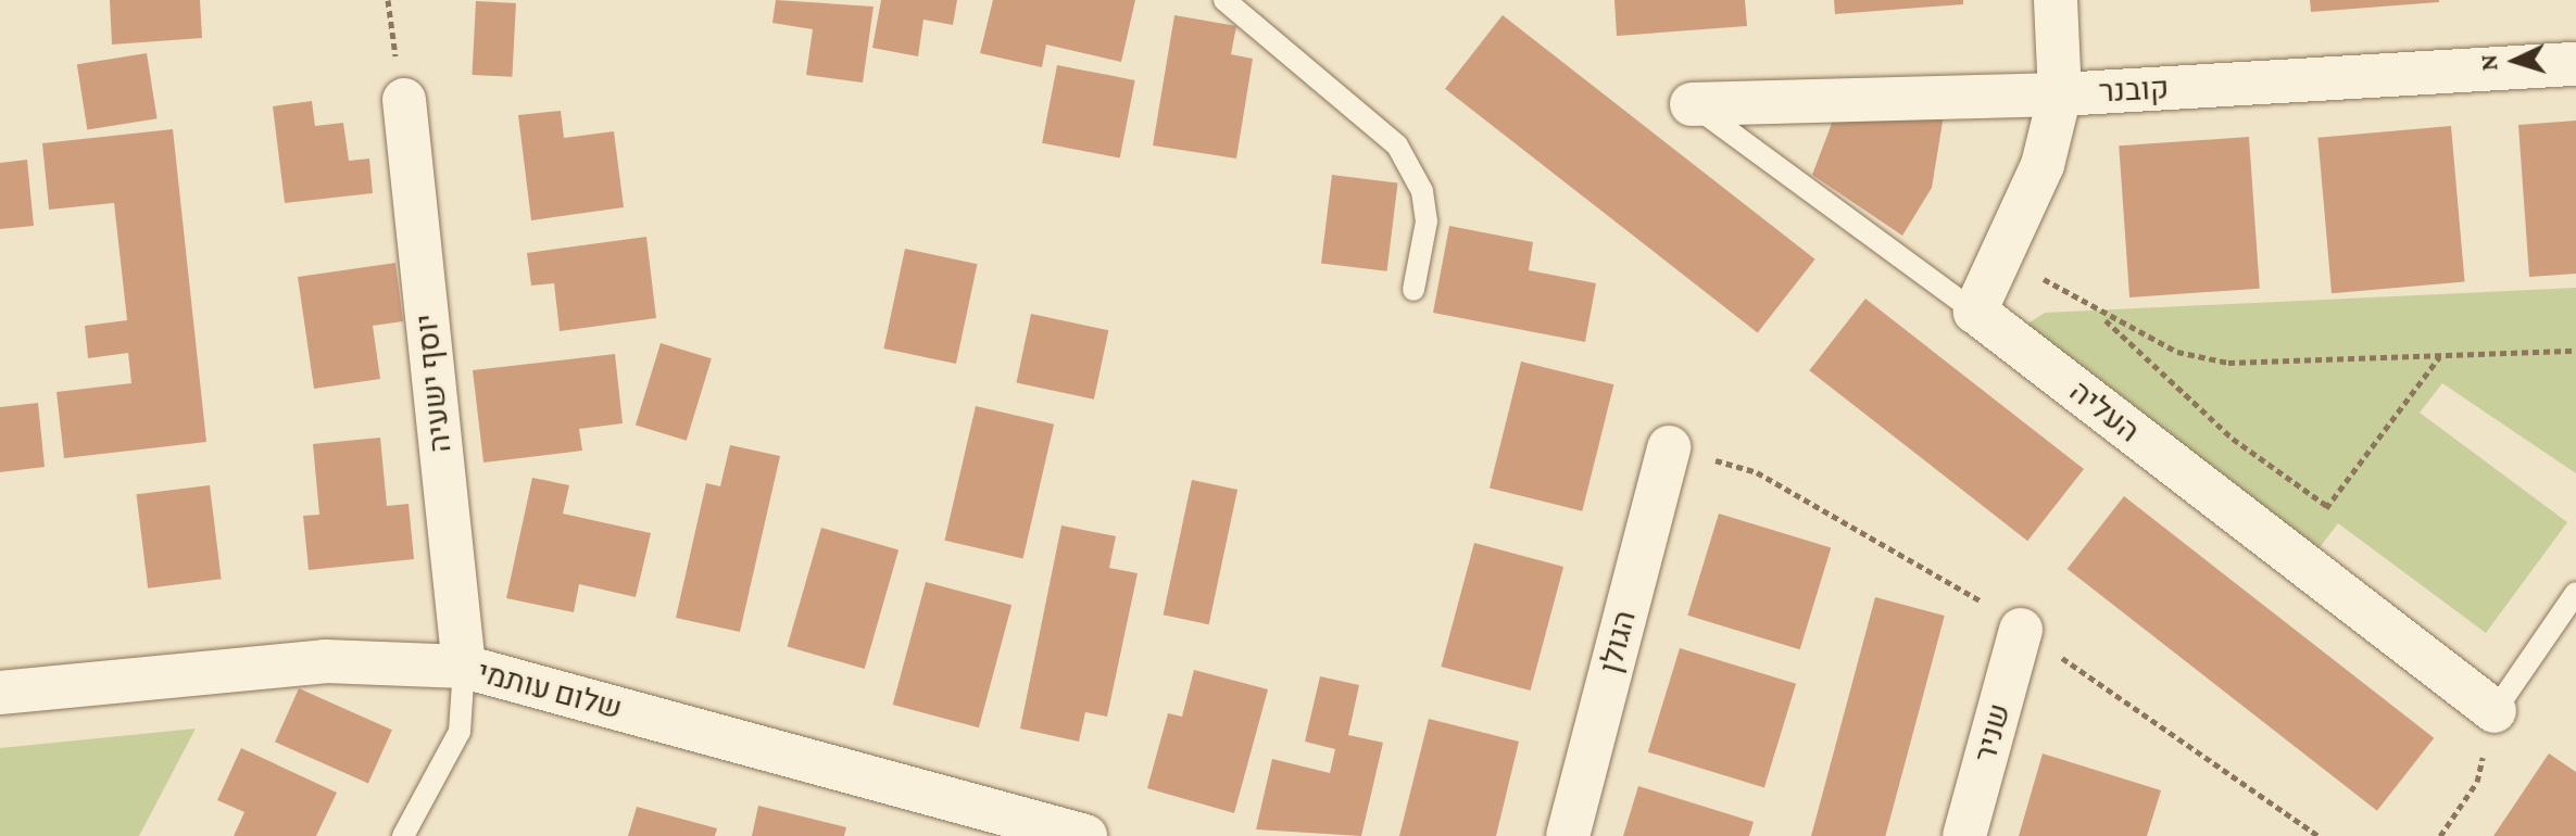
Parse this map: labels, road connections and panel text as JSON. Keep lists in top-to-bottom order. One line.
{"streets":{"street":["קובנר","יוסף ישעיה","העליה","הגולן","שלום עותמי","שניר"]},"crossings":[["יוסף ישעיה","שלום עותמי"]],"north":"left"}
